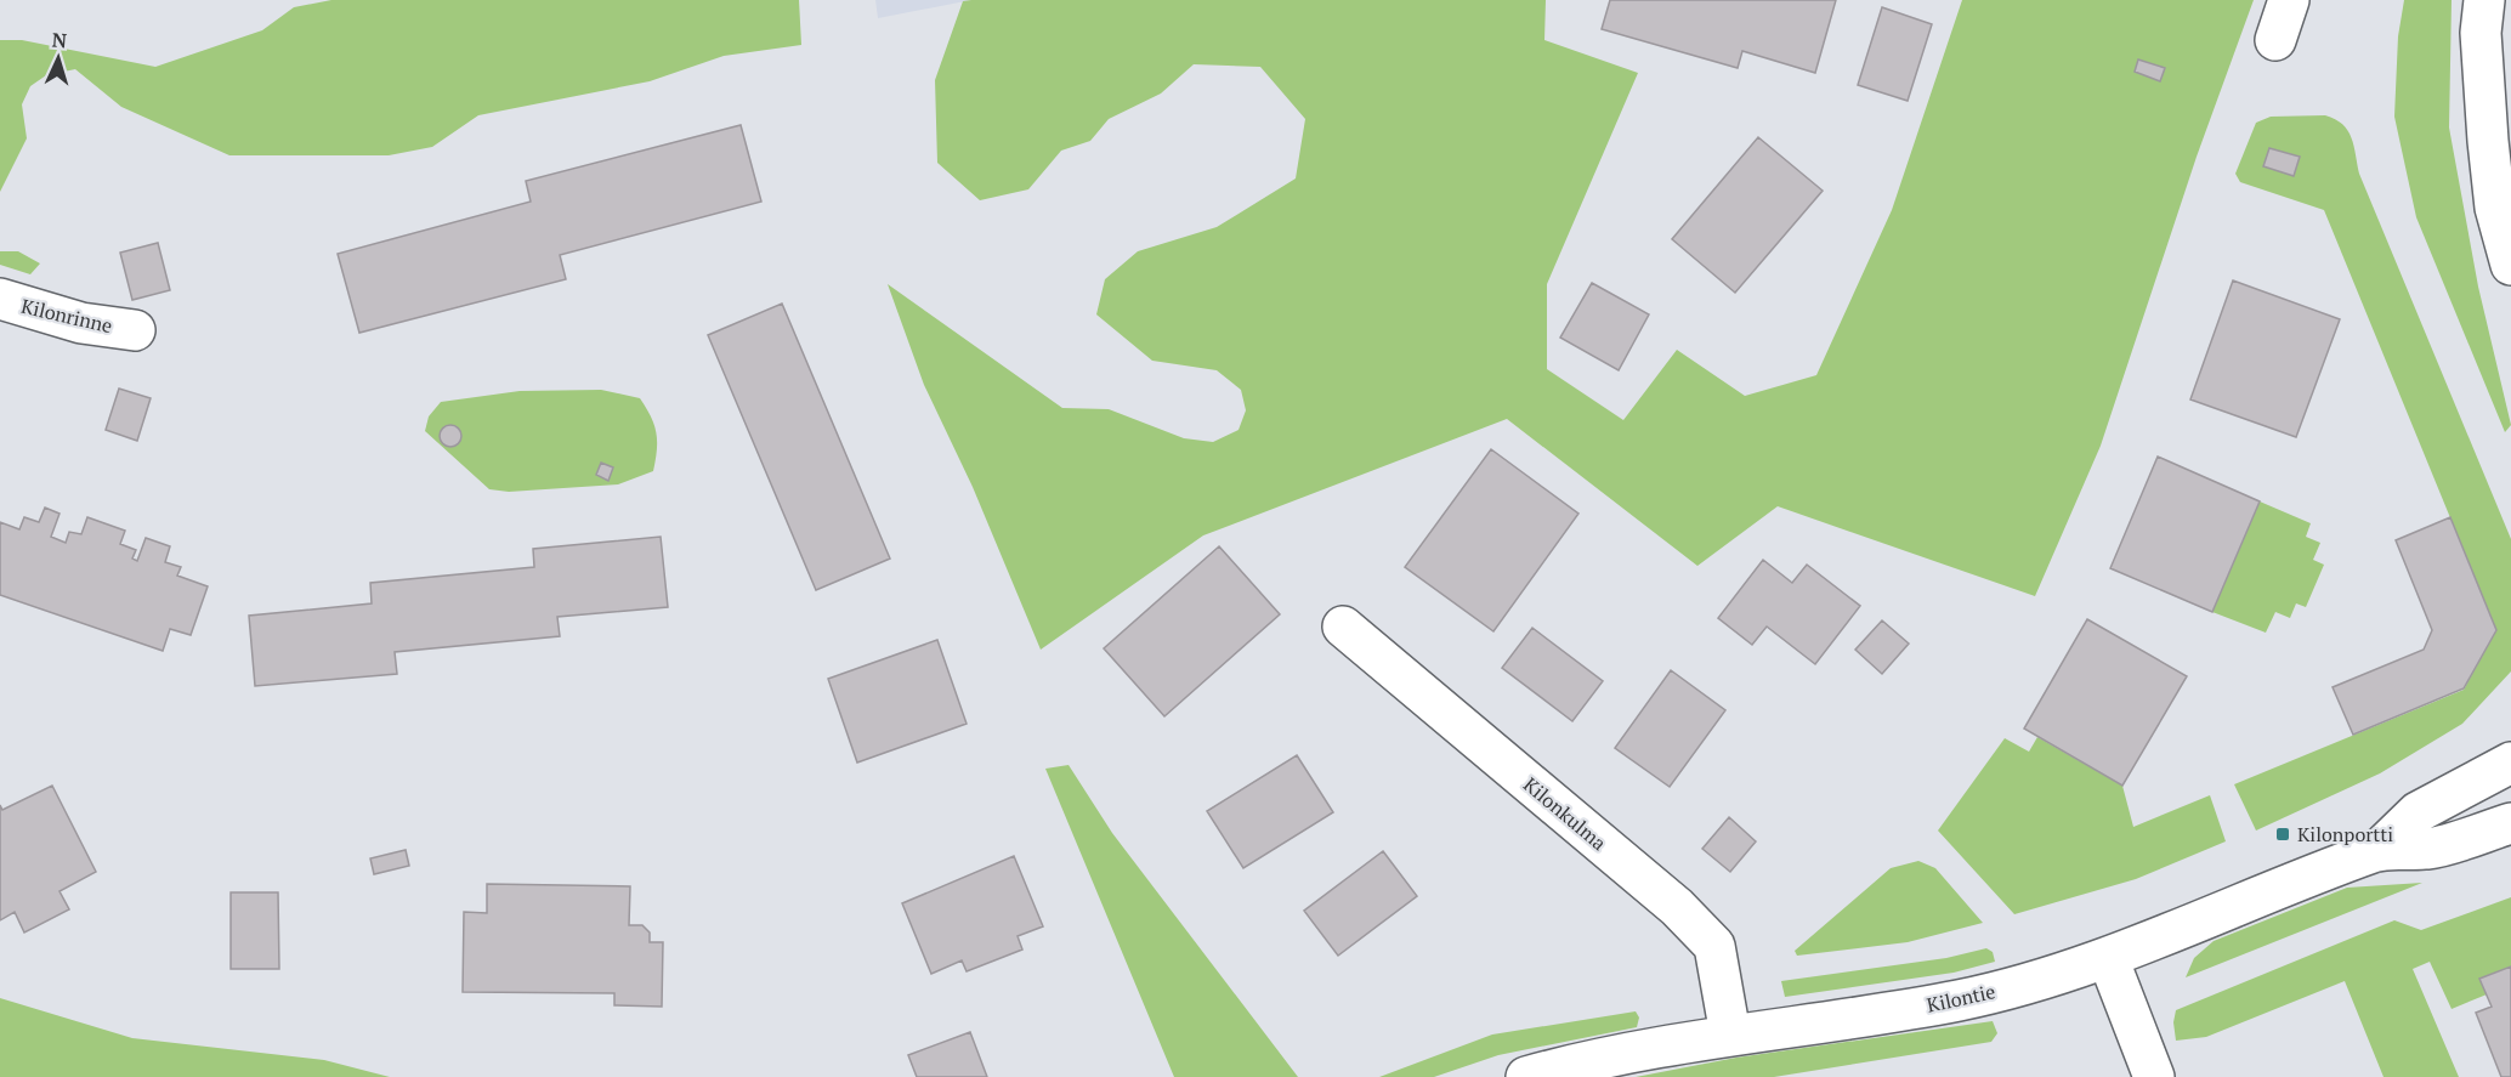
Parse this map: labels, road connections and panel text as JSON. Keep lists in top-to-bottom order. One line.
{"streets":{"street":["Kilonrinne","Kilonkulma","Kilontie"]},"crossings":[["Kilonkulma","Kilontie"]],"places":{"transit":["Kilonportti"]},"north":"top"}
